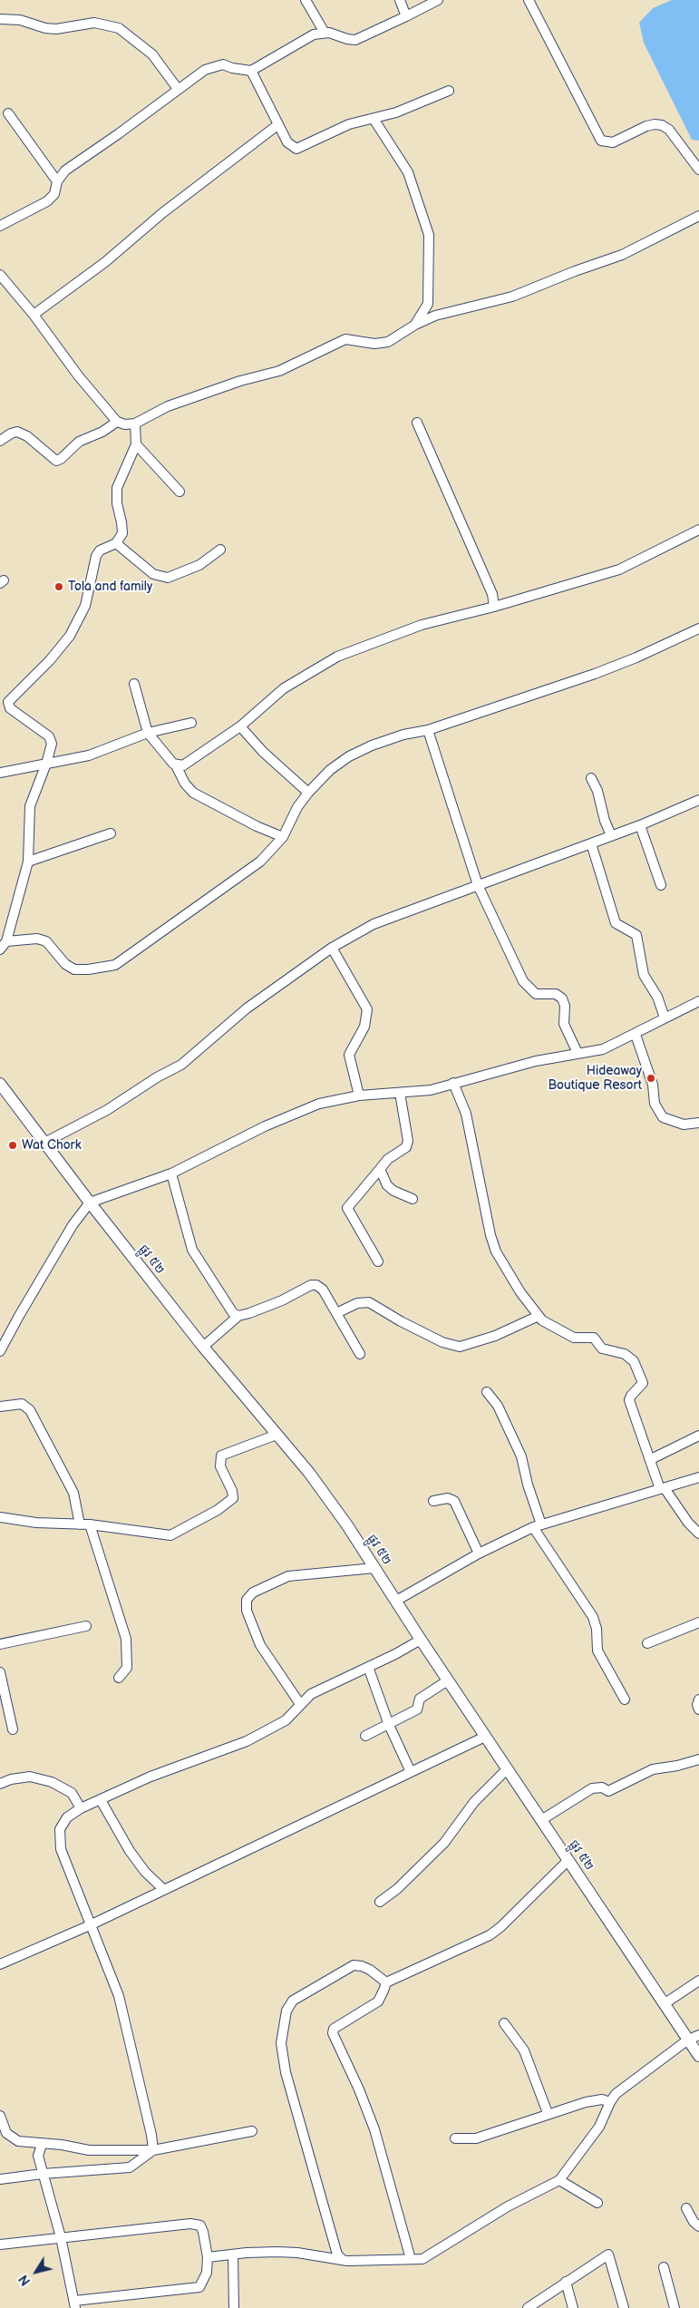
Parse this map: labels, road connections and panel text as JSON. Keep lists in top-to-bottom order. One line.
{"streets":{"street":["ផ្លូវ ៥២"]},"places":["Tola and family","Hideaway Boutique Resort","Wat Chork"],"north":"bottom left"}
